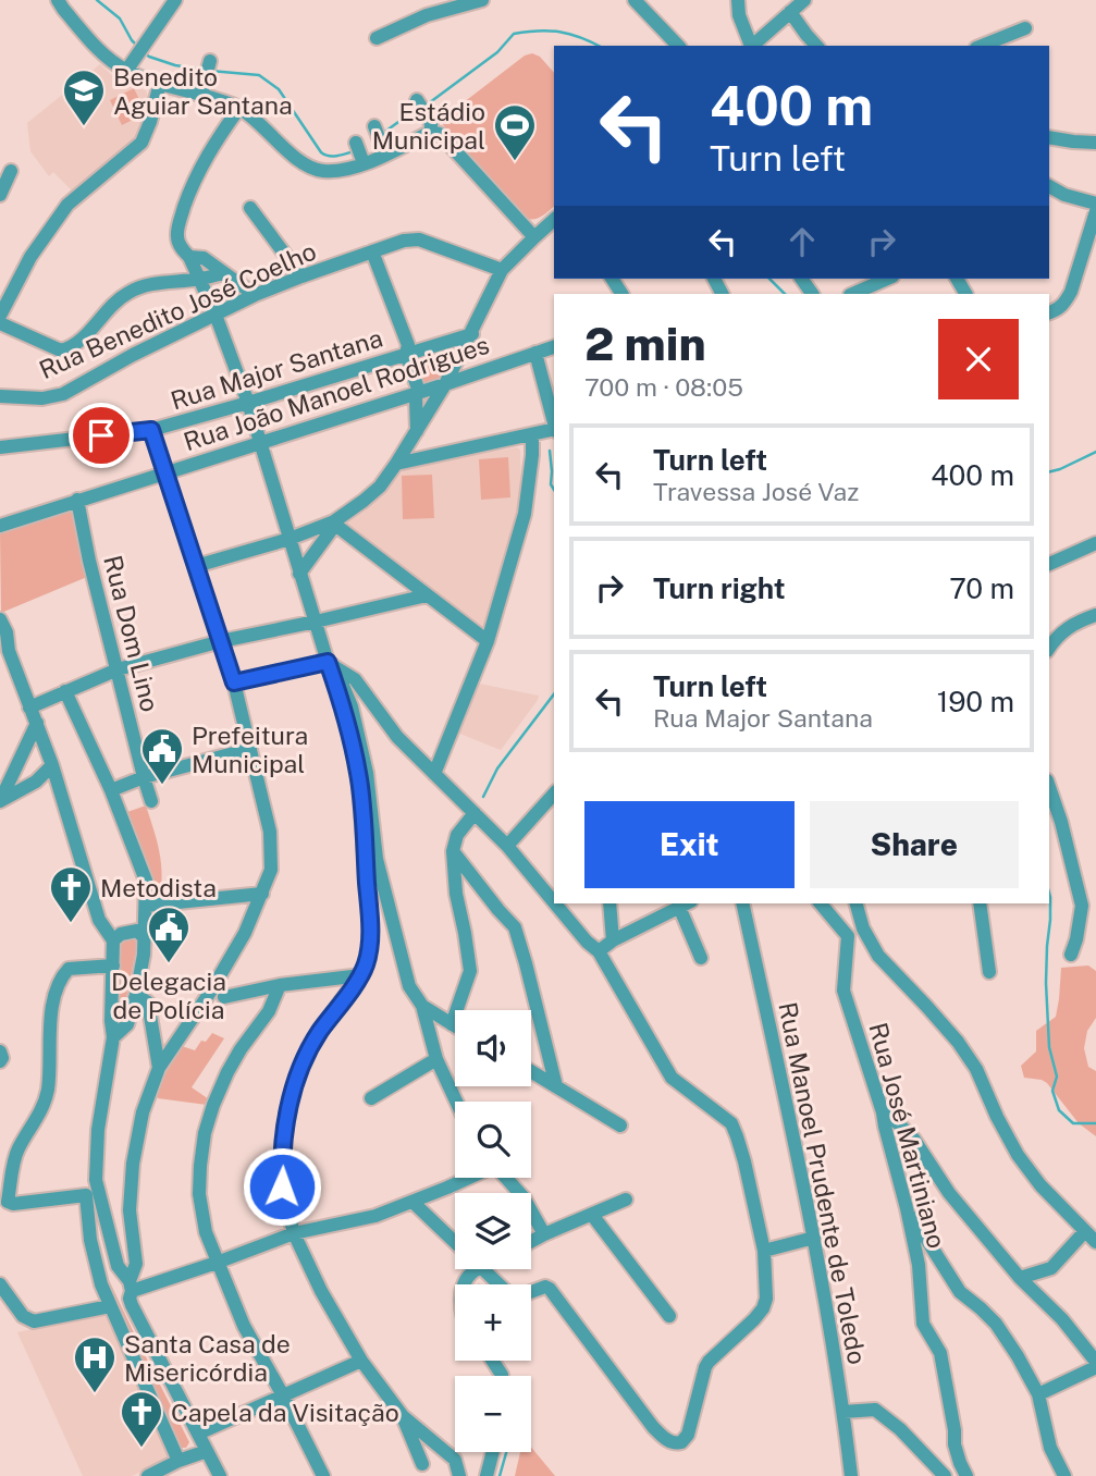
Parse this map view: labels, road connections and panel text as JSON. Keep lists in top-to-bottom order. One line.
{"streets":{"street":["Rua Benedito José Coelho","Rua Major Santana","Rua João Manoel Rodrigues","Rua Dom Lino","Rua José Martiniano","Rua Manoel Prudente de Toledo"]},"crossings":[["Rua João Manoel Rodrigues","Rua Dom Lino"]],"places":{"school or university":["Benedito Aguiar Santana"],"sports":["Estádio Municipal"],"public building":["Prefeitura Municipal","Delegacia de Polícia"],"church":["Metodista","Capela da Visitação"],"hospital":["Santa Casa de Misericórdia"]},"page":{"turn":["400 m","Turn left"],"heading":["2 min","700 m · 08:05"],"list":[{"name":"Turn left","note":"Travessa José Vaz","value":"400 m"},{"name":"Turn right","value":"70 m"},{"name":"Turn left","note":"Rua Major Santana","value":"190 m"}],"buttons":["Exit","Share"],"map_buttons":["+","−"]}}
